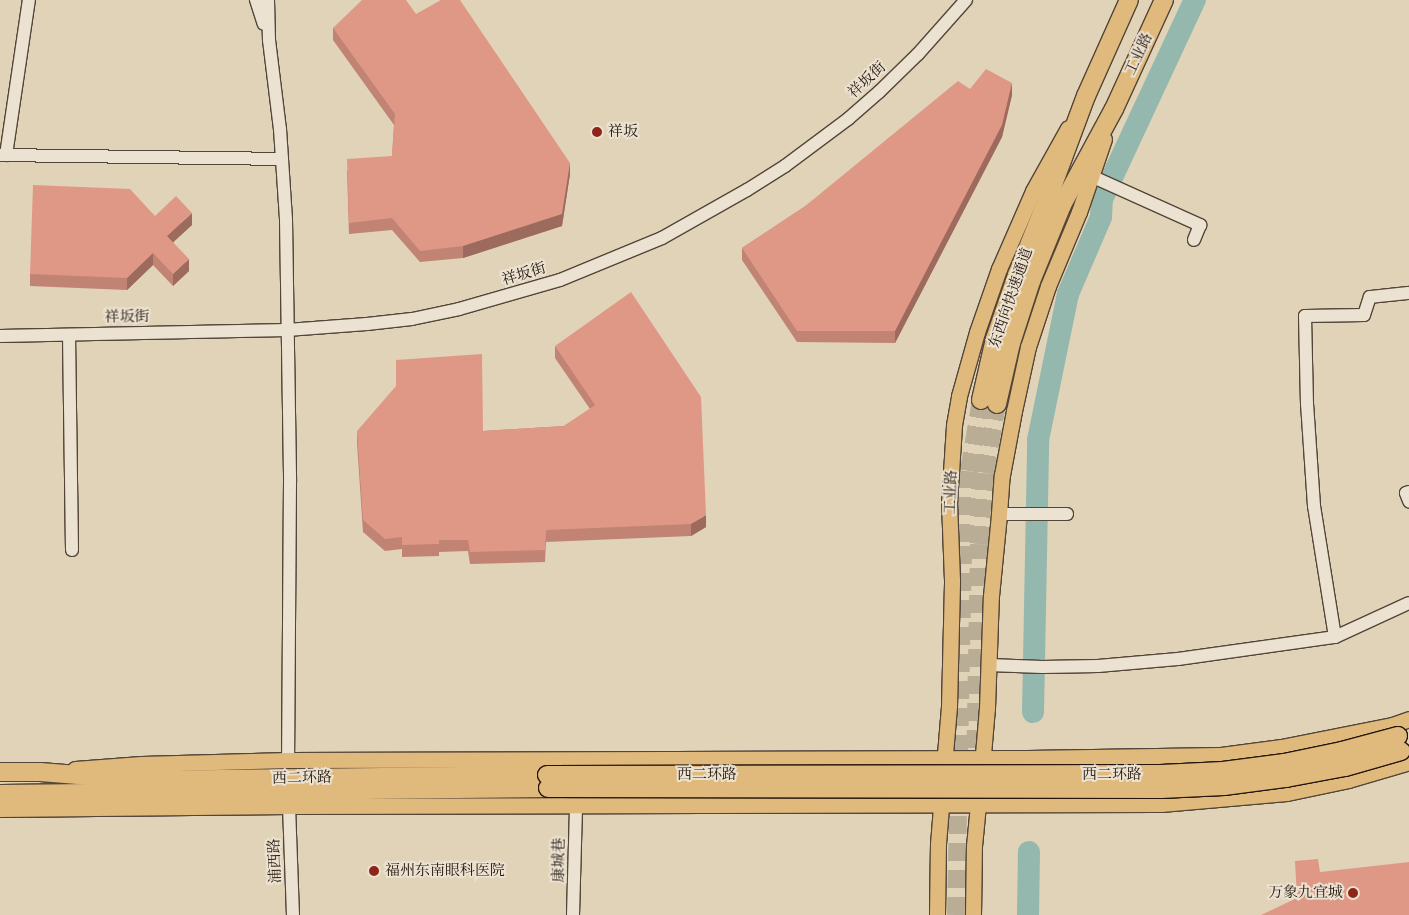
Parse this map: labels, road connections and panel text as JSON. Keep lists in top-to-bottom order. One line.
{"streets":{"highway":["工业路","东西向快速通道","西二环路"],"street":["祥坂街","康城巷","浦西路"]},"crossings":[["工业路","东西向快速通道"]],"places":["祥坂","福州东南眼科医院","万象九宜城"]}
